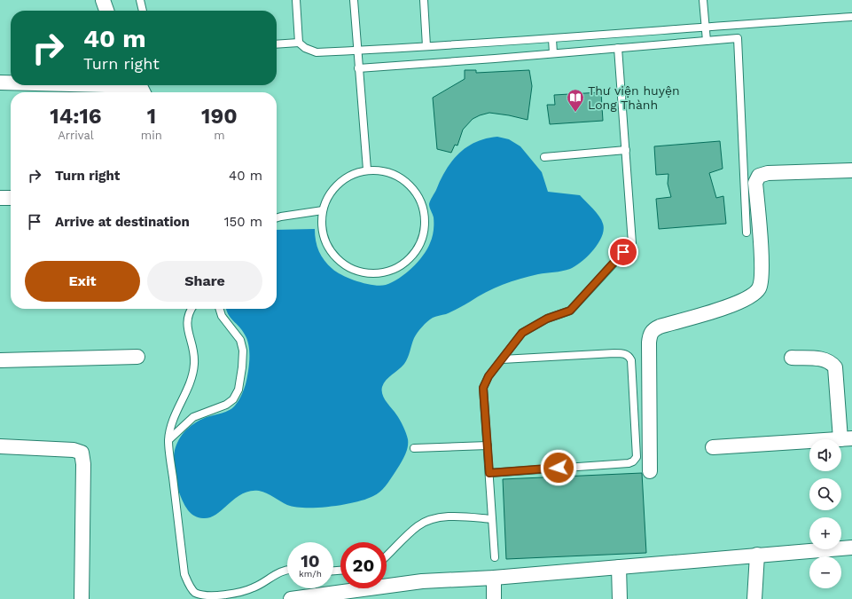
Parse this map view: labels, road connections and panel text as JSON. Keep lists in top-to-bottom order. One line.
{"places":{"library":["Thư viện huyện Long Thành"]},"page":{"turn":["40 m","Turn right"],"eta":["14:16","Arrival","1","min","190","m"],"list":[{"name":"Turn right","value":"40 m"},{"name":"Arrive at destination","value":"150 m"}],"buttons":["Exit","Share"],"map_buttons":["+","−"],"speed":"10 km/h","limit":"20"}}
